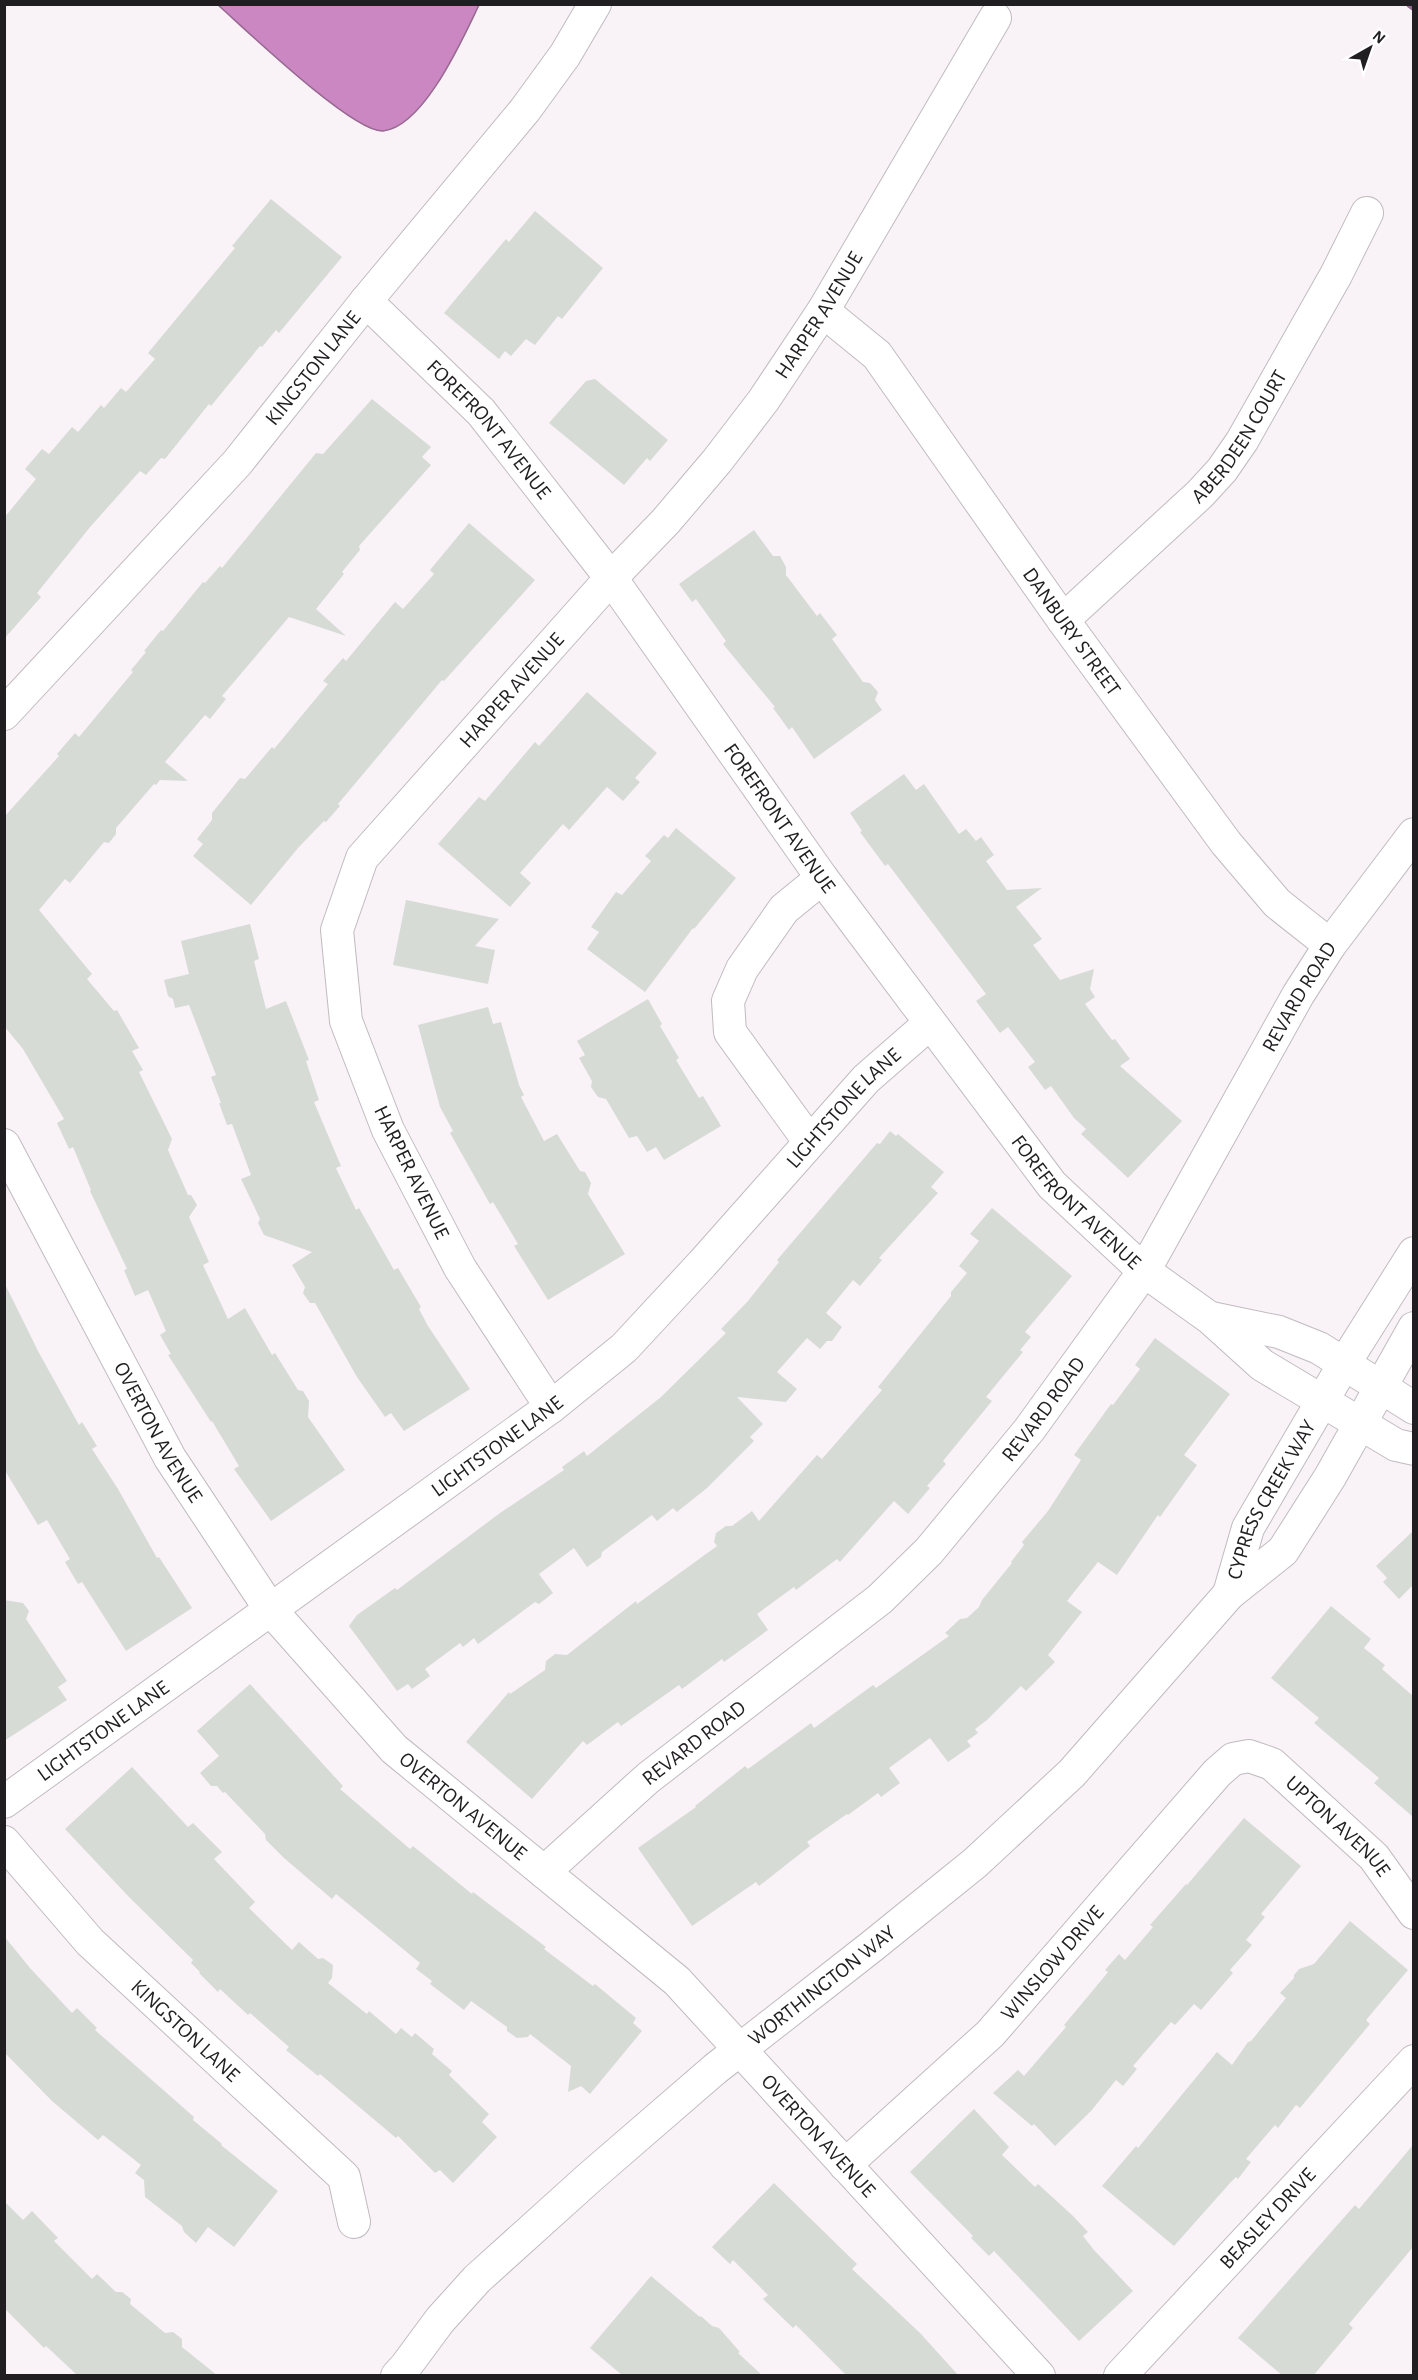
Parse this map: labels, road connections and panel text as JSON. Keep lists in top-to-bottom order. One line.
{"streets":{"street":["HARPER AVENUE","KINGSTON LANE","FOREFRONT AVENUE","ABERDEEN COURT","DANBURY STREET","REVARD ROAD","LIGHTSTONE LANE","OVERTON AVENUE","CYPRESS CREEK WAY","UPTON AVENUE","WINSLOW DRIVE","WORTHINGTON WAY","BEASLEY DRIVE"]},"crossings":[["HARPER AVENUE","FOREFRONT AVENUE"],["HARPER AVENUE","DANBURY STREET"],["HARPER AVENUE","LIGHTSTONE LANE"],["KINGSTON LANE","FOREFRONT AVENUE"],["FOREFRONT AVENUE","REVARD ROAD"],["FOREFRONT AVENUE","LIGHTSTONE LANE"],["FOREFRONT AVENUE","CYPRESS CREEK WAY"],["ABERDEEN COURT","DANBURY STREET"],["DANBURY STREET","REVARD ROAD"],["REVARD ROAD","OVERTON AVENUE"],["LIGHTSTONE LANE","OVERTON AVENUE"],["OVERTON AVENUE","WINSLOW DRIVE"],["OVERTON AVENUE","WORTHINGTON WAY"],["CYPRESS CREEK WAY","WORTHINGTON WAY"],["UPTON AVENUE","WINSLOW DRIVE"]],"north":"top right"}
